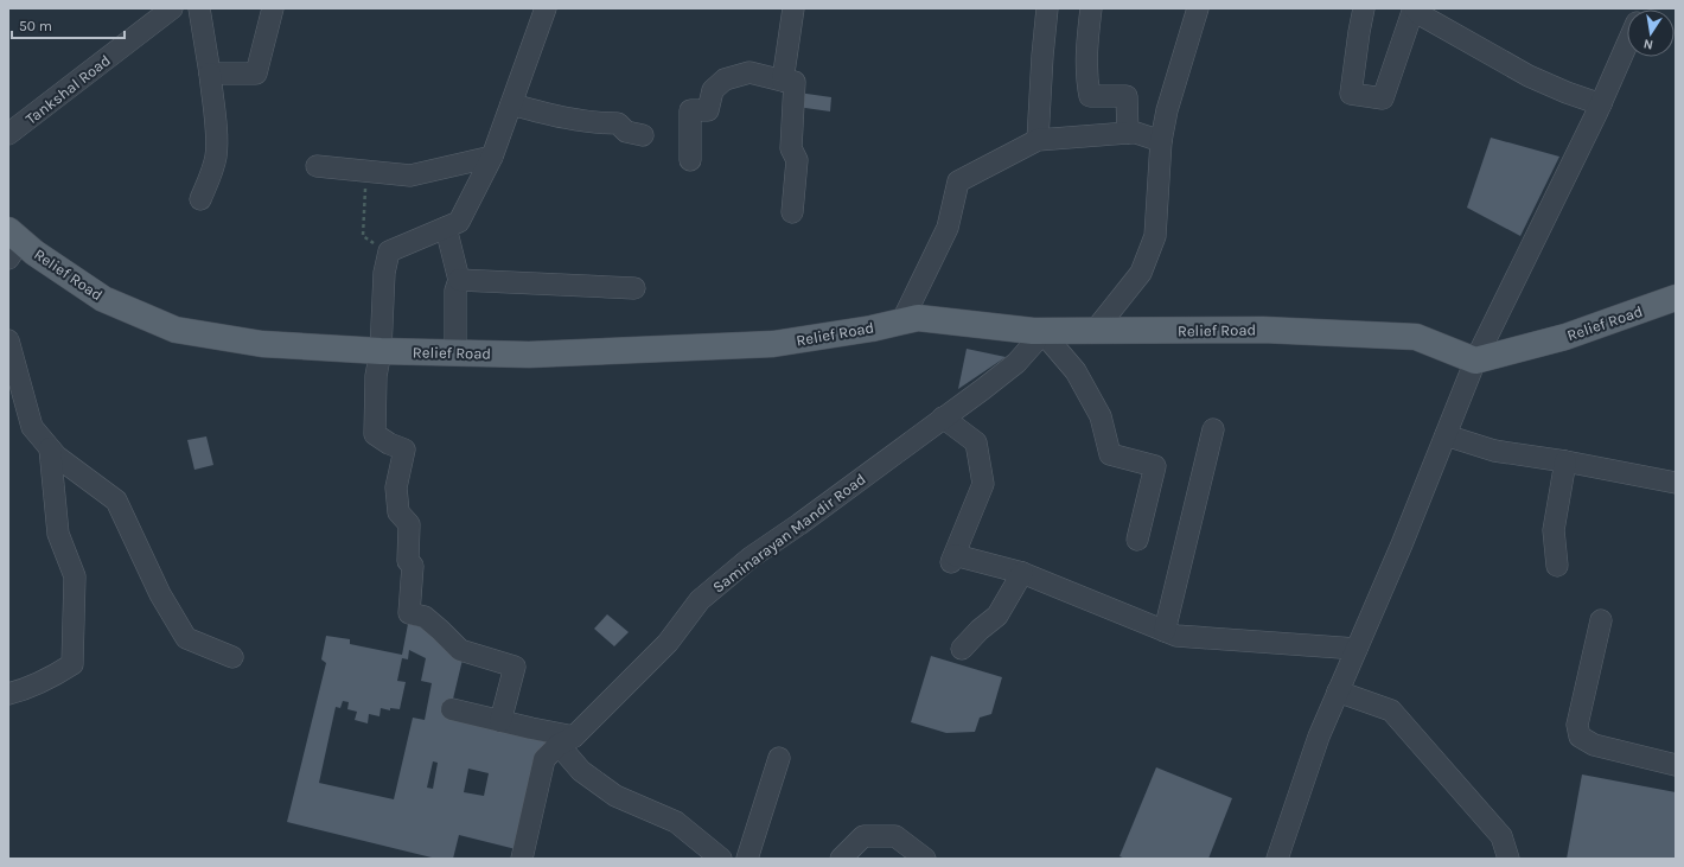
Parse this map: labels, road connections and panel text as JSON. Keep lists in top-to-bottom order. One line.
{"streets":{"main road":["Relief Road"],"street":["Tankshal Road","Saminarayan Mandir Road"]},"crossings":[["Relief Road","Saminarayan Mandir Road"]],"scale_bar":"50 m","north":"bottom"}
